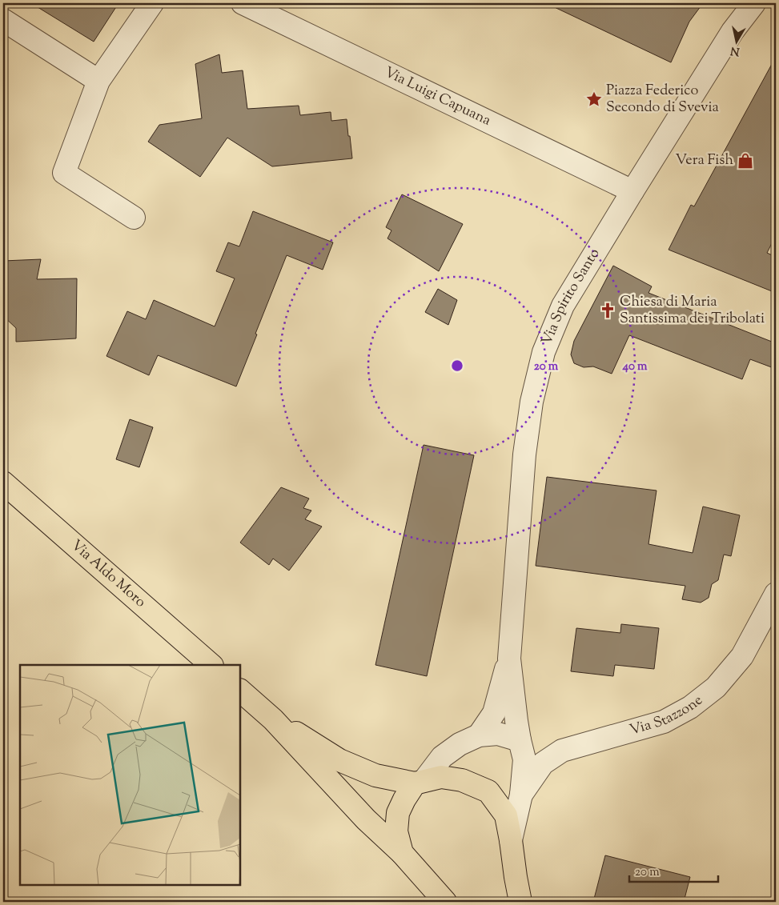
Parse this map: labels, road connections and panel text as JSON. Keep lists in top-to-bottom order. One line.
{"streets":{"main road":["Via Aldo Moro"],"street":["Via Luigi Capuana","Via Spirito Santo","Via Stazzone"]},"crossings":[["Via Luigi Capuana","Via Spirito Santo"]],"places":{"place":["Piazza Federico Secondo di Svevia"],"shop":["Vera Fish"],"church":["Chiesa di Maria Santissima dei Tribolati"]},"scale_bar":"20 m","north":"bottom","rings":["20 m","40 m"]}
